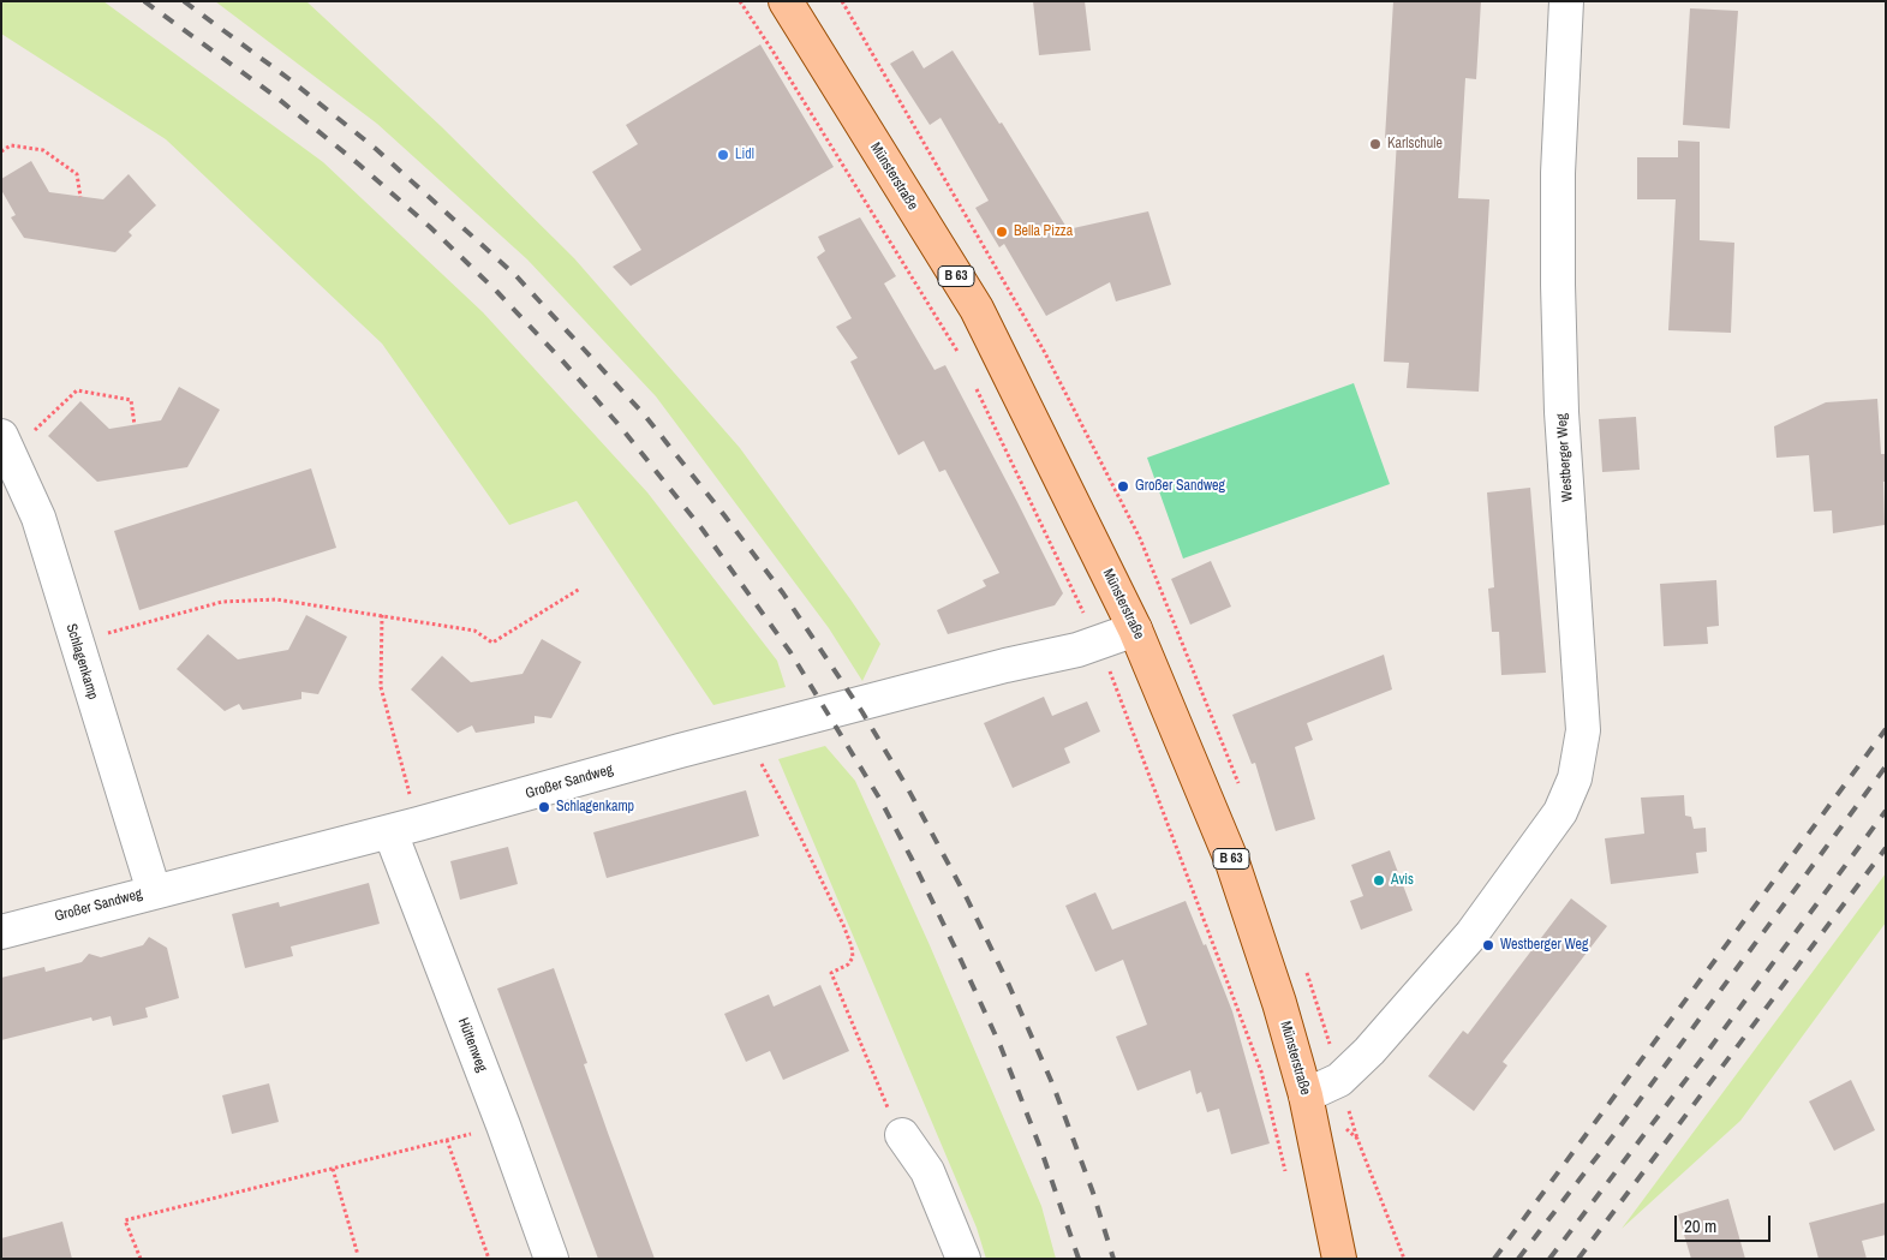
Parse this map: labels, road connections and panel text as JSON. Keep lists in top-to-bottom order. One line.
{"streets":{"main road":["Münsterstraße","B 63"],"street":["Westberger Weg","Schlagenkamp","Großer Sandweg","Hüttenweg"]},"crossings":[["Münsterstraße","Westberger Weg"],["Münsterstraße","Großer Sandweg"],["Schlagenkamp","Großer Sandweg"],["Großer Sandweg","Hüttenweg"]],"places":["Karlschule","Lidl","Bella Pizza","Großer Sandweg","Schlagenkamp","Avis","Westberger Weg"],"scale_bar":"20 m"}
